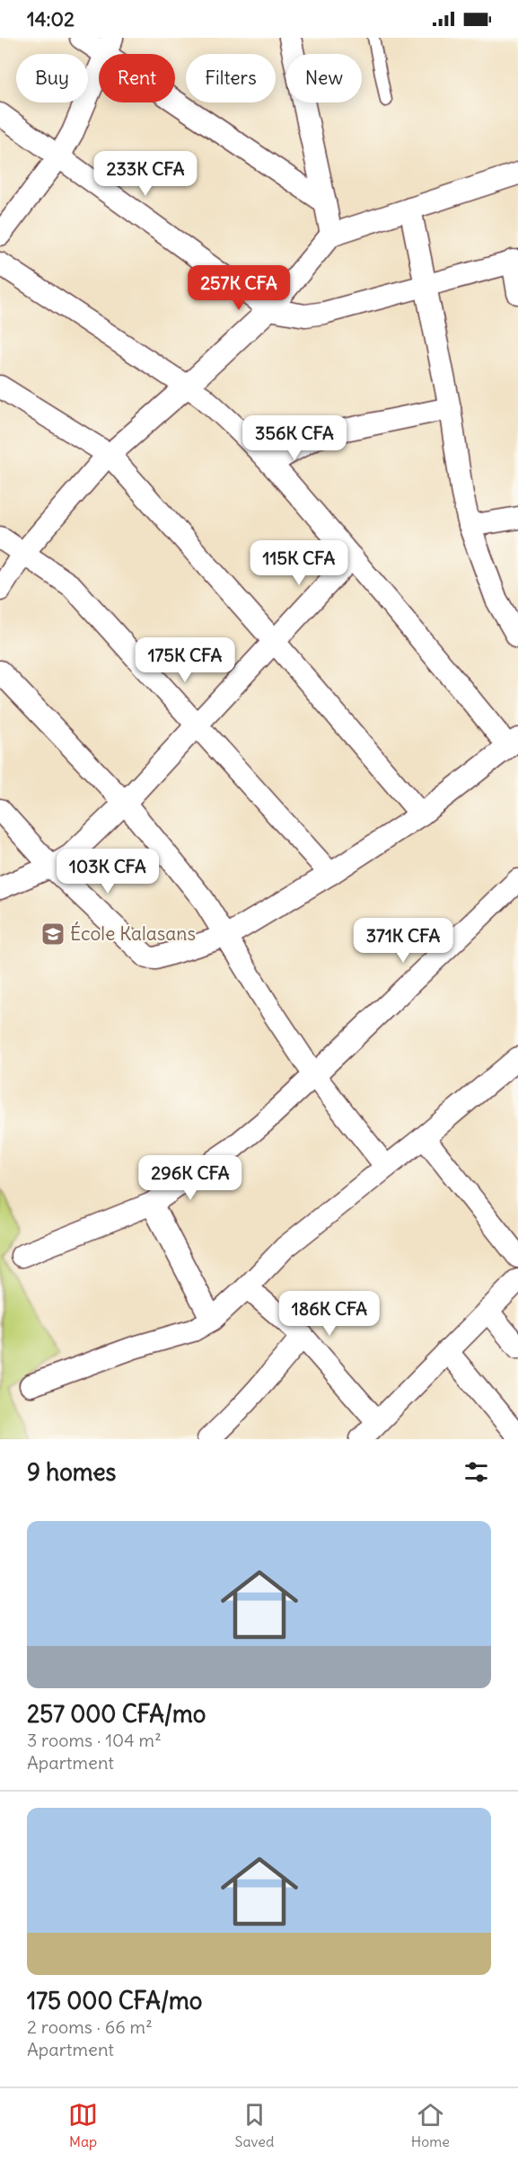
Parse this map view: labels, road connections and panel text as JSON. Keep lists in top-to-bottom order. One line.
{"places":{"school or university":["École Kalasans"]},"page":{"status":"14:02","chip":["Buy","Rent","Filters","New"],"price":["233K CFA","257K CFA","356K CFA","115K CFA","175K CFA","103K CFA","371K CFA","296K CFA","186K CFA"],"heading":"9 homes","list":[{"name":"257 000 CFA/mo","note":"3 rooms · 104 m² · Apartment"},{"name":"175 000 CFA/mo","note":"2 rooms · 66 m² · Apartment"}],"tabs":["Map","Saved","Home"]}}
